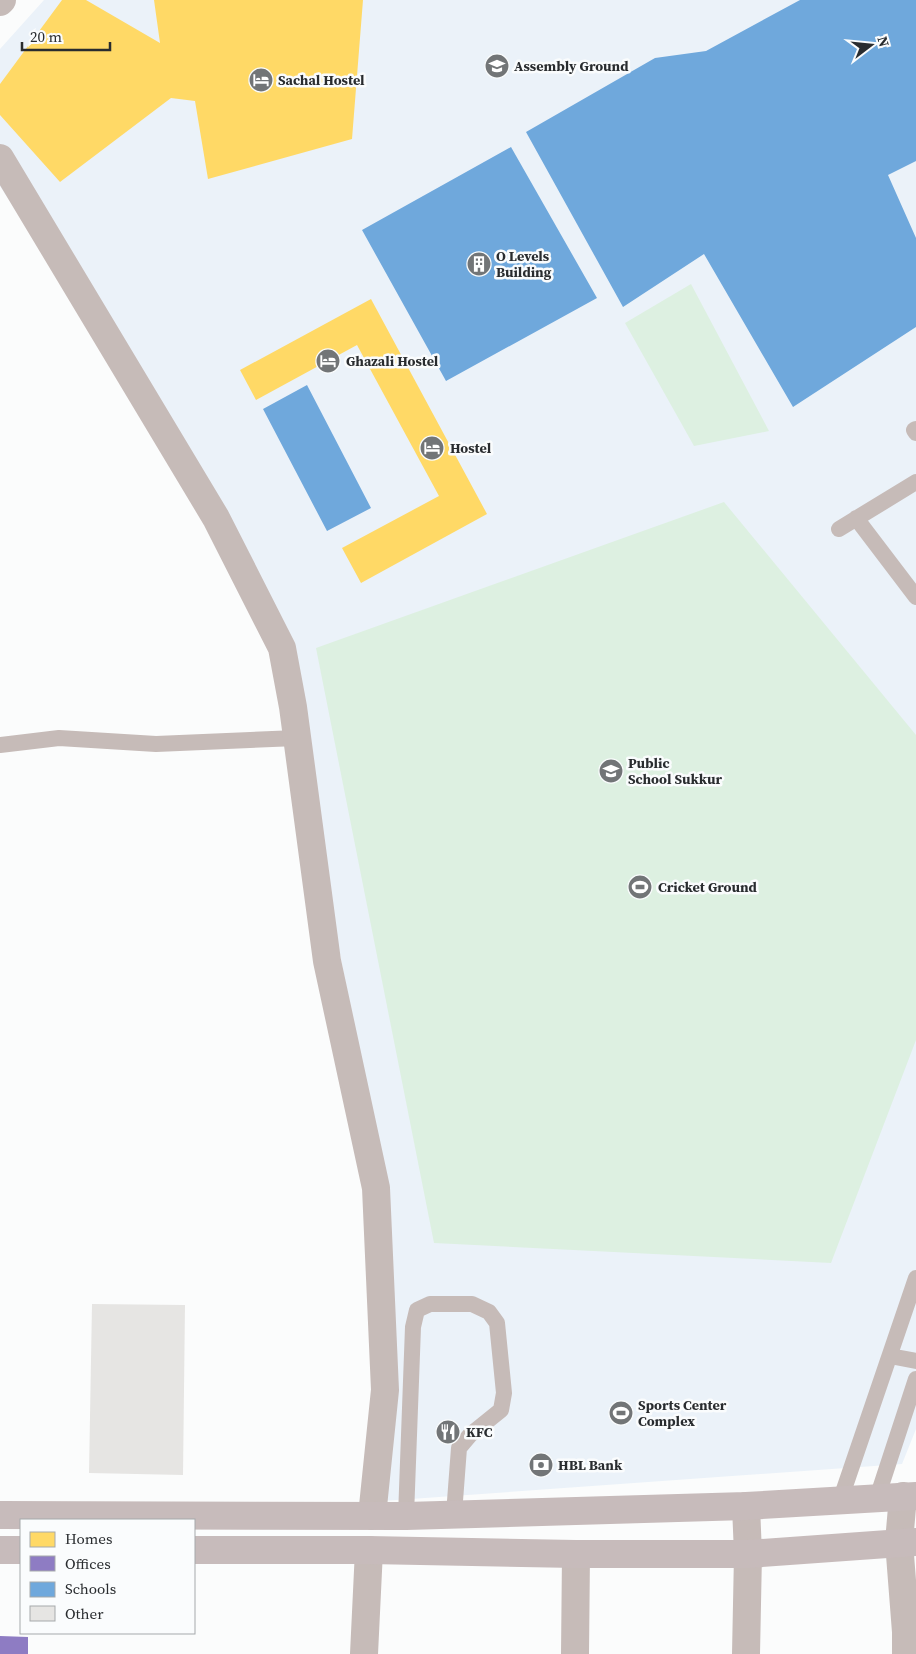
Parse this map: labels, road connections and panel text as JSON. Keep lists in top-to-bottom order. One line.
{"places":{"school or university":["Assembly Ground","Public School Sukkur"],"hotel":["Sachal Hostel","Ghazali Hostel","Hostel"],"building":["O Levels Building"],"sports":["Cricket Ground","Sports Center Complex"],"restaurant":["KFC"],"bank":["HBL Bank"]},"legend":["Homes","Offices","Schools","Other"],"scale_bar":"20 m","north":"right"}
